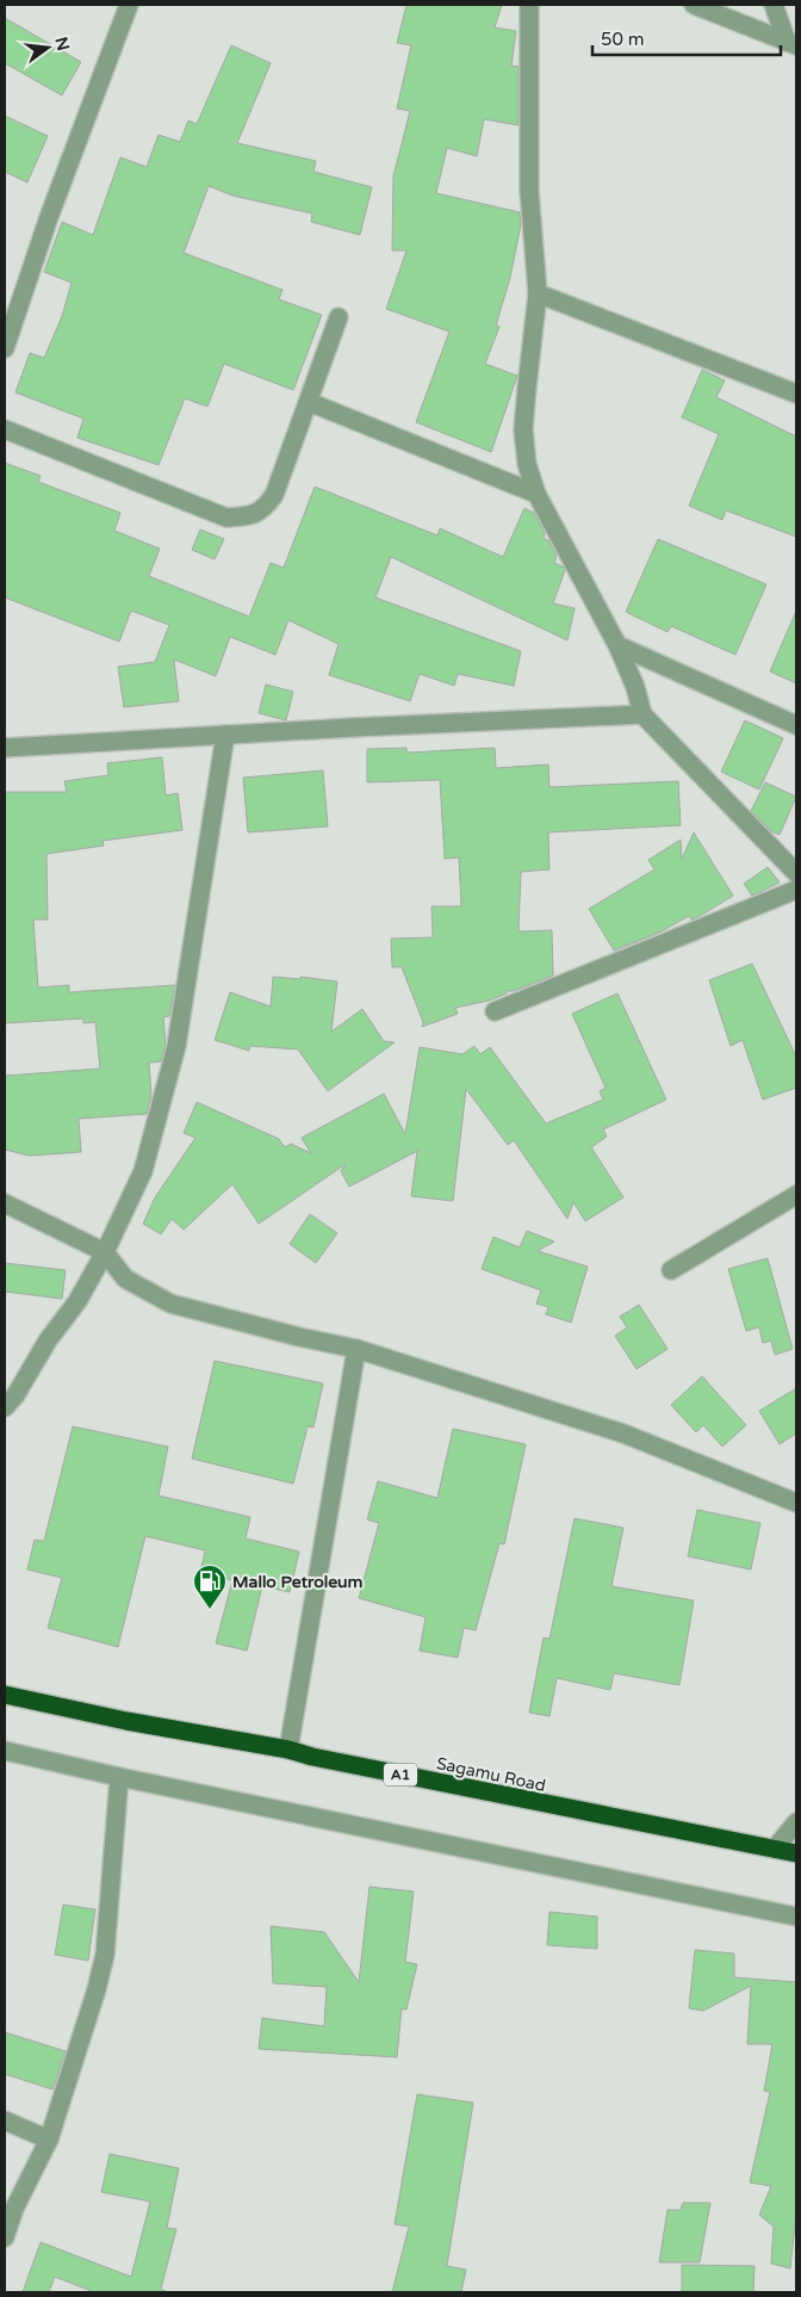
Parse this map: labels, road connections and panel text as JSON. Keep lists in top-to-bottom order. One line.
{"streets":{"highway":["A1","Sagamu Road"]},"places":{"fuel station":["Mallo Petroleum"]},"scale_bar":"50 m","north":"right"}
